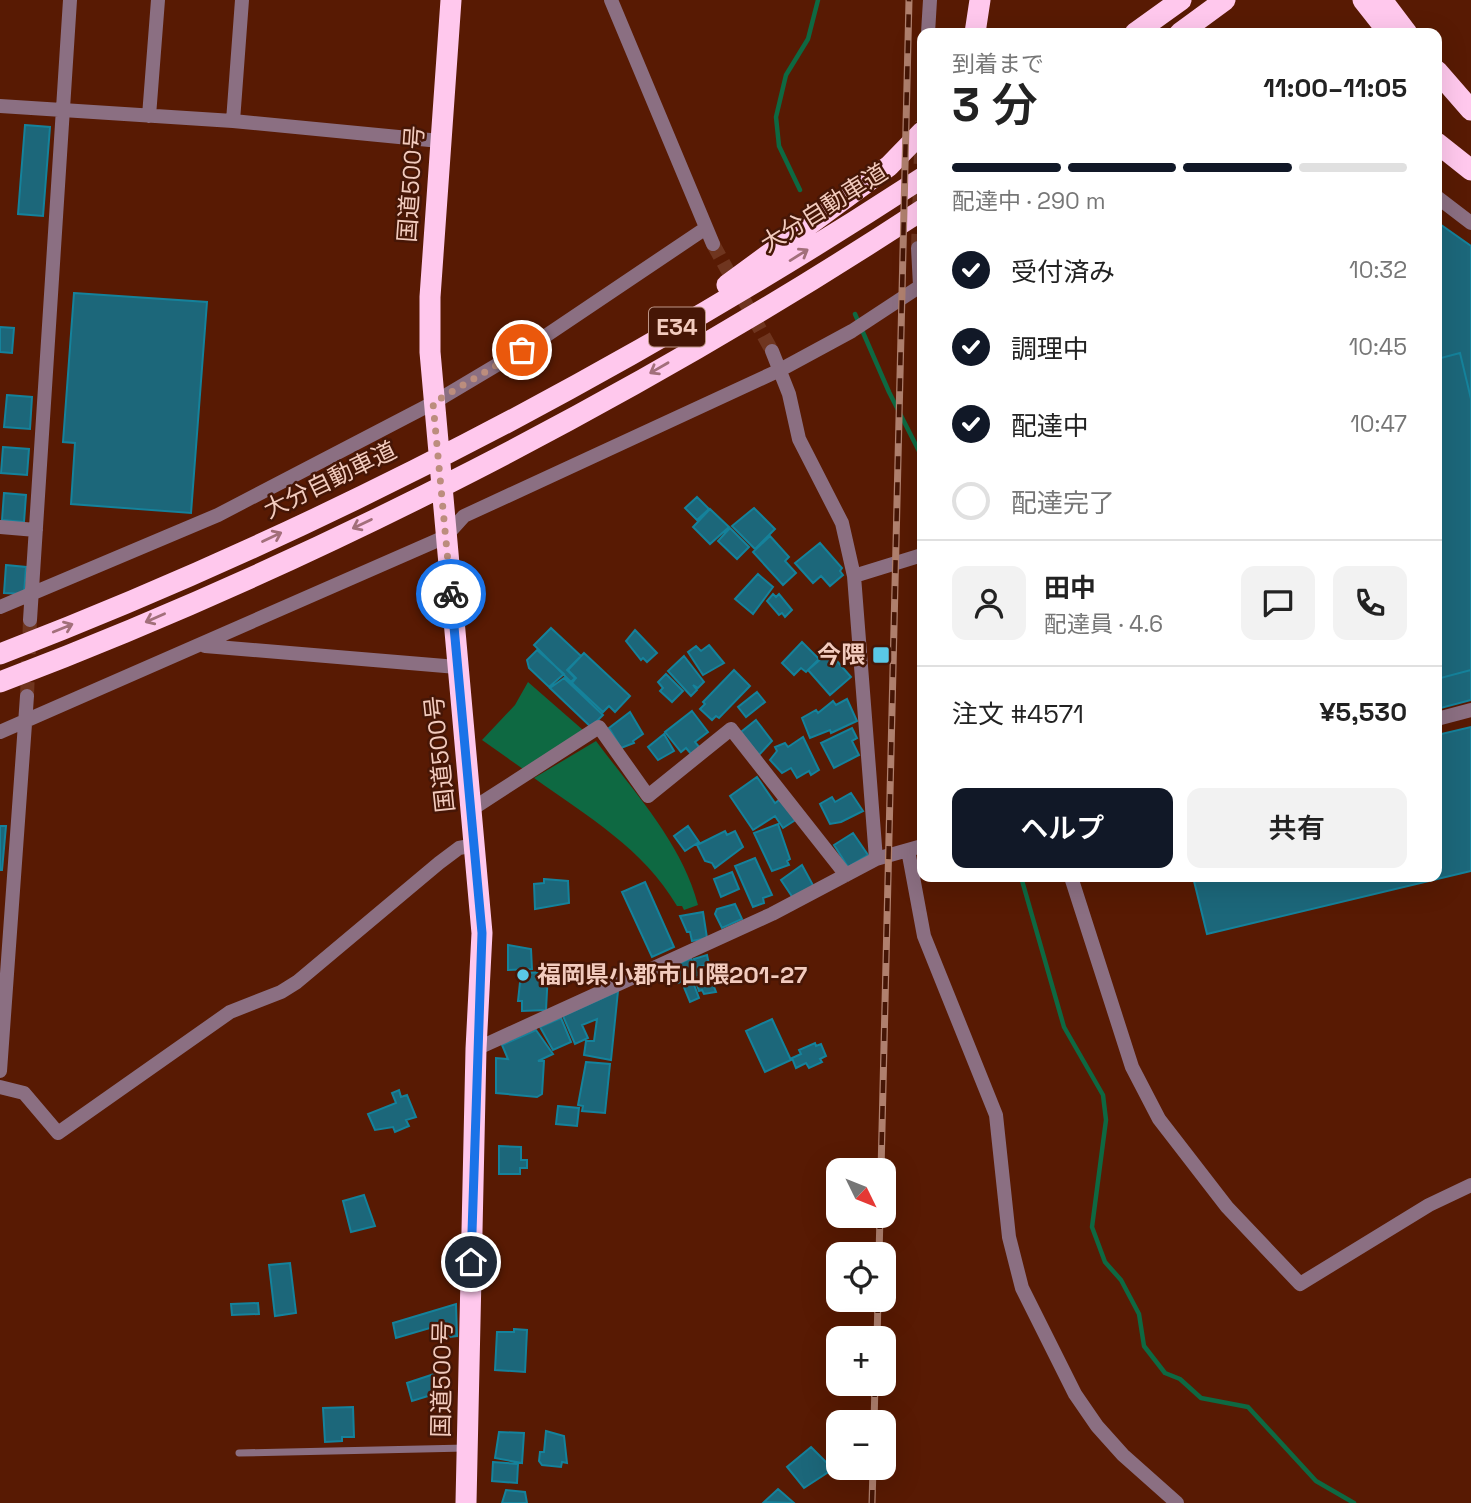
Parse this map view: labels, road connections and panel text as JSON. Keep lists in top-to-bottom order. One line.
{"streets":{"highway":["国道500号","大分自動車道","E34"]},"places":{"transit":["今隈"],"other":["福岡県小郡市山隈201-27"]},"north":"bottom right","page":{"heading":["3 分","到着まで","11:00–11:05"],"panel":["田中","配達員 · 4.6","注文 #4571","¥5,530"],"bar":"配達中 · 290 m","list":[["受付済み","10:32"],["調理中","10:45"],["配達中","10:47"],"配達完了"],"buttons":["ヘルプ","共有"],"map_buttons":["+","−"]}}
